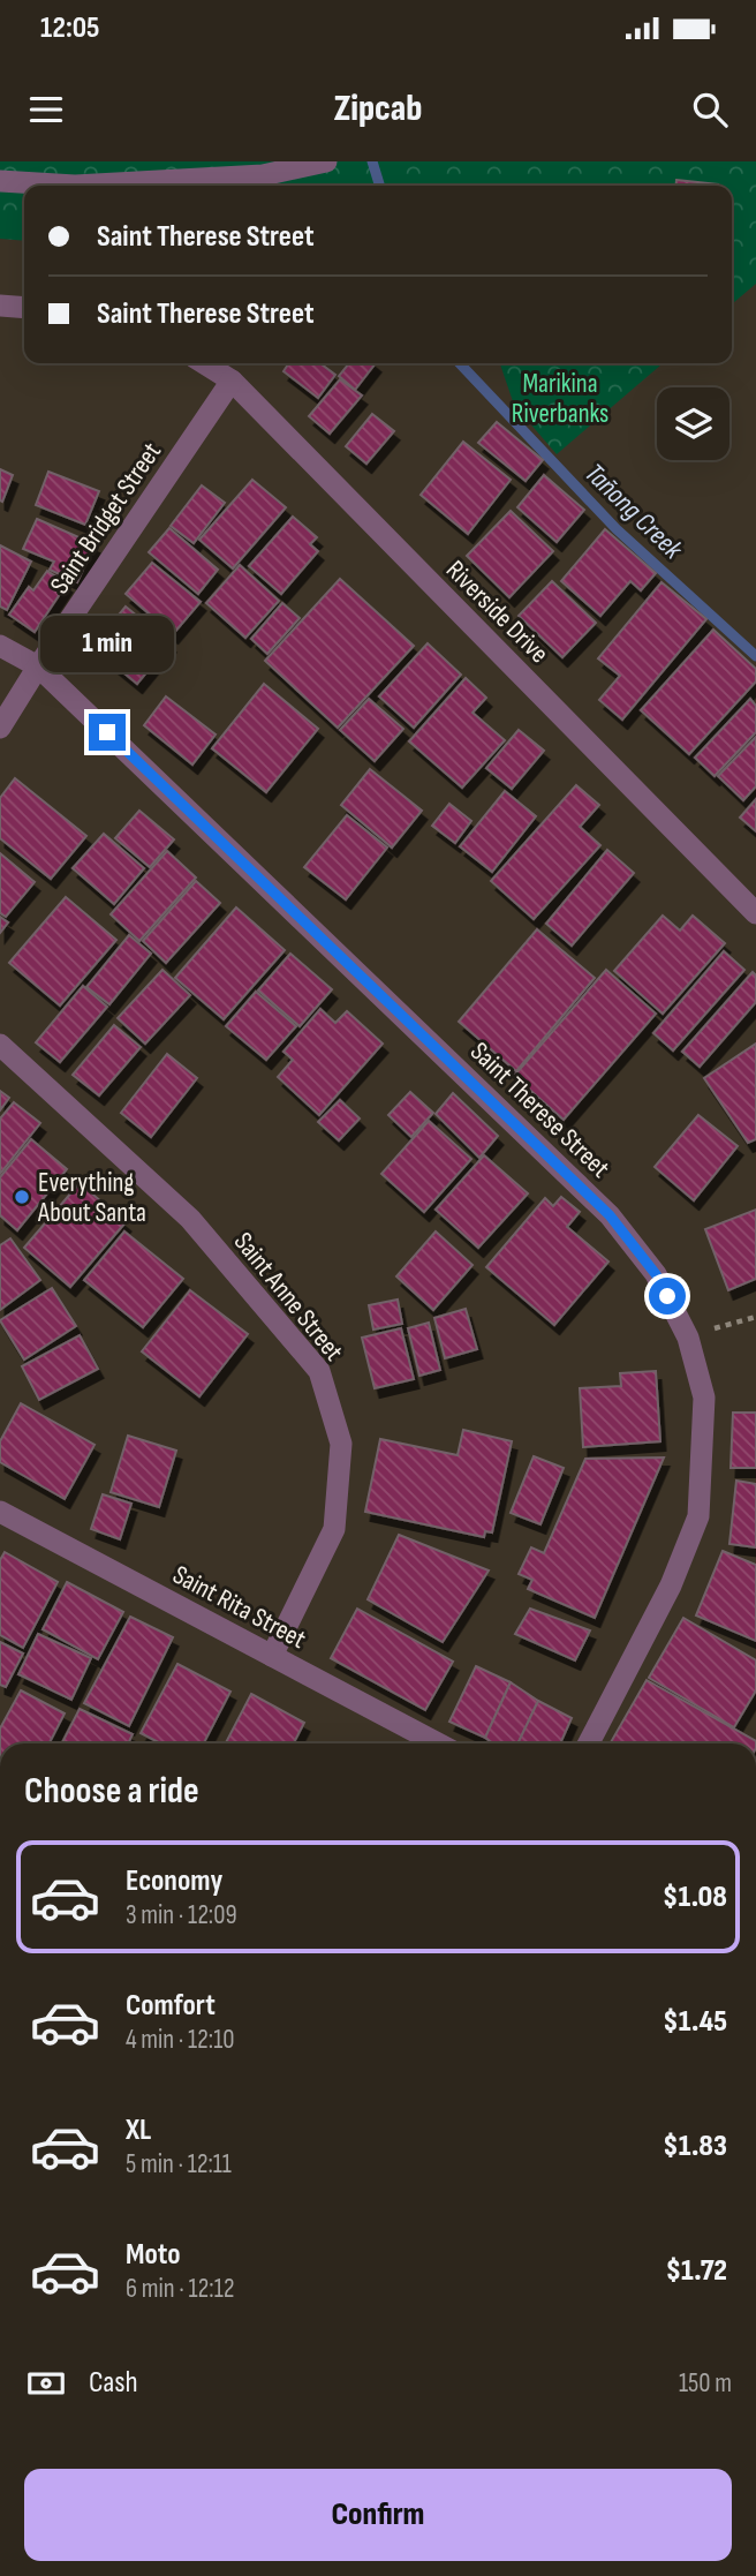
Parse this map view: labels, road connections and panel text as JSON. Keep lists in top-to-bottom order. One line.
{"streets":{"street":["Saint Bridget Street","Riverside Drive","Saint Therese Street","Saint Anne Street","Saint Rita Street"]},"crossings":[["Saint Bridget Street","Riverside Drive"],["Saint Bridget Street","Saint Therese Street"],["Saint Anne Street","Saint Rita Street"]],"water":["Tañong Creek"],"parks":["Marikina Riverbanks"],"places":["Everything About Santa"],"page":{"status":"12:05","header":"Zipcab","banner":["Saint Therese Street","Saint Therese Street"],"bubble":"1 min","heading":"Choose a ride","list":[{"name":"Economy","note":"3 min · 12:09","value":"$1.08"},{"name":"Comfort","note":"4 min · 12:10","value":"$1.45"},{"name":"XL","note":"5 min · 12:11","value":"$1.83"},{"name":"Moto","note":"6 min · 12:12","value":"$1.72"}],"pay":["Cash","150 m"],"buttons":"Confirm"}}
